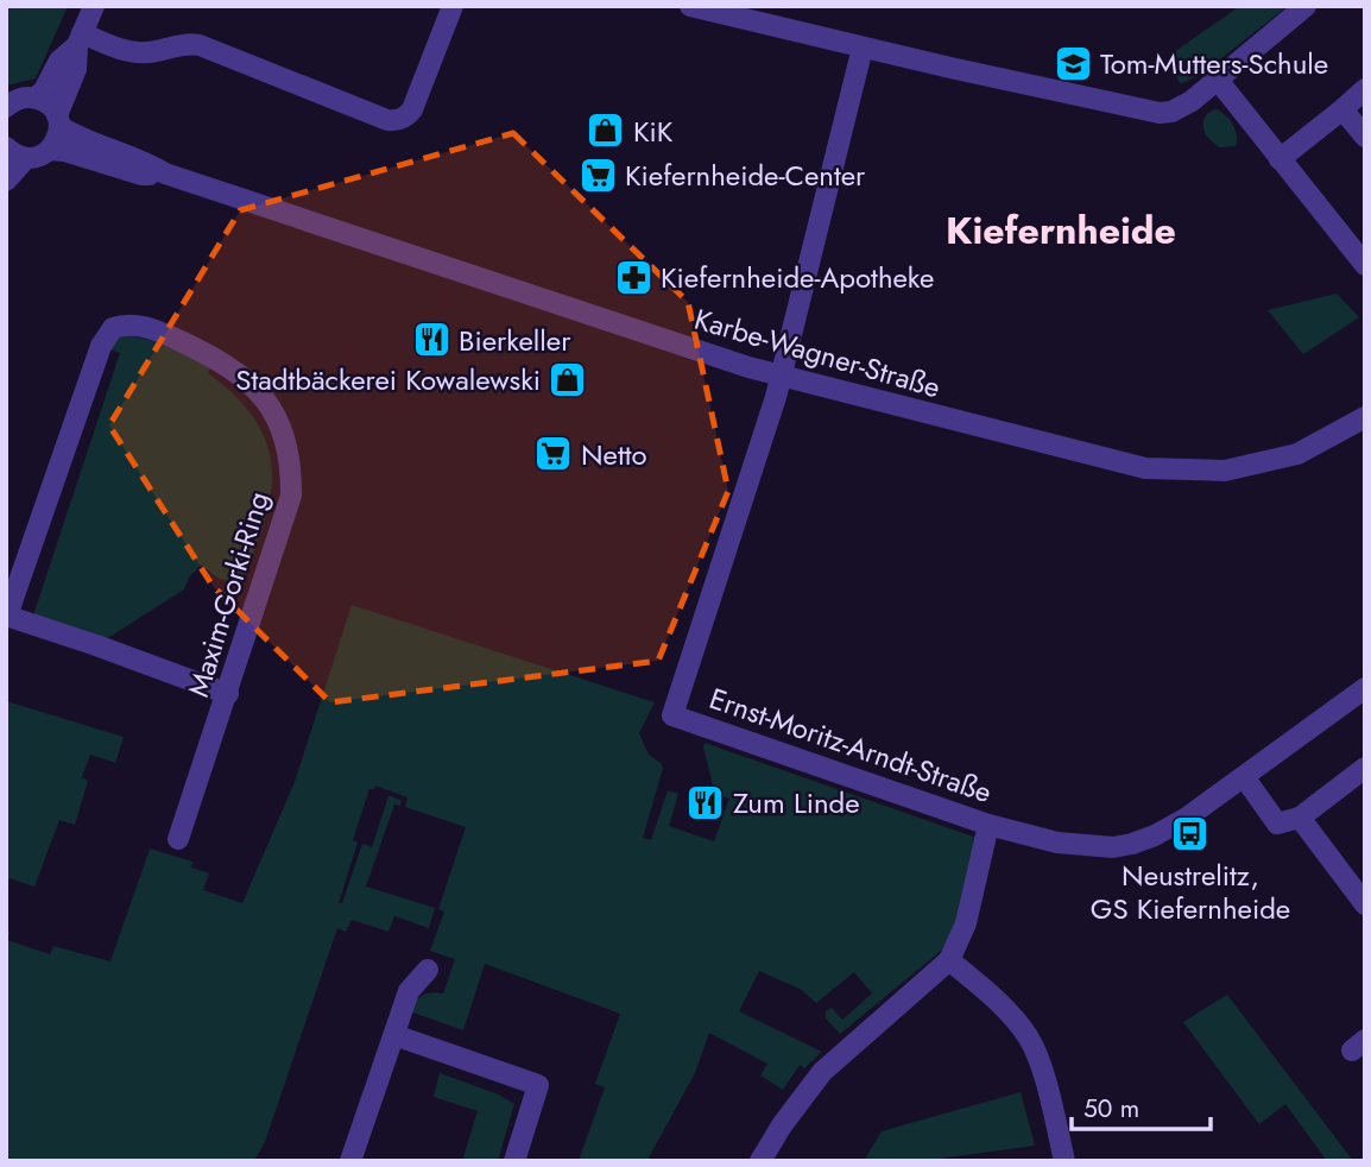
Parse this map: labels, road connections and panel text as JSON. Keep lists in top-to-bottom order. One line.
{"streets":{"street":["Karbe-Wagner-Straße","Maxim-Gorki-Ring","Ernst-Moritz-Arndt-Straße"]},"crossings":[["Karbe-Wagner-Straße","Ernst-Moritz-Arndt-Straße"]],"districts":["Kiefernheide"],"places":{"school or university":["Tom-Mutters-Schule"],"shop":["KiK","Stadtbäckerei Kowalewski"],"supermarket":["Kiefernheide-Center","Netto"],"pharmacy":["Kiefernheide-Apotheke"],"restaurant":["Bierkeller","Zum Linde"],"bus stop":["Neustrelitz, GS Kiefernheide"]},"scale_bar":"50 m"}
